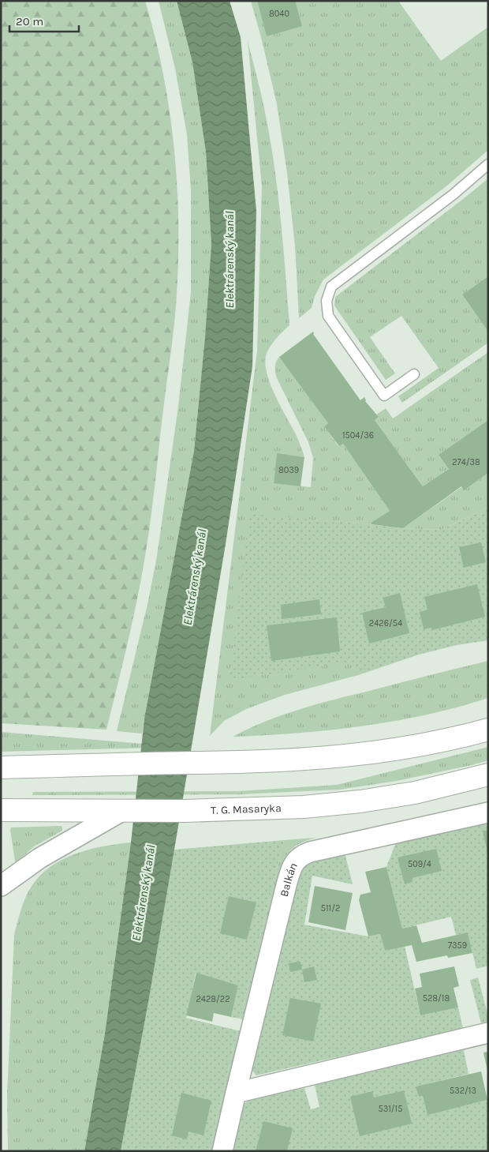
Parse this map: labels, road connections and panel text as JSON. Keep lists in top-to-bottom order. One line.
{"streets":{"street":["T. G. Masaryka","Balkán"]},"water":["Elektrárenský kanál"],"house_numbers":["8040","1504/36","274/38","8039","2426/54","509/4","511/2","7359","528/18","2428/22","532/13","531/15"],"scale_bar":"20 m"}
